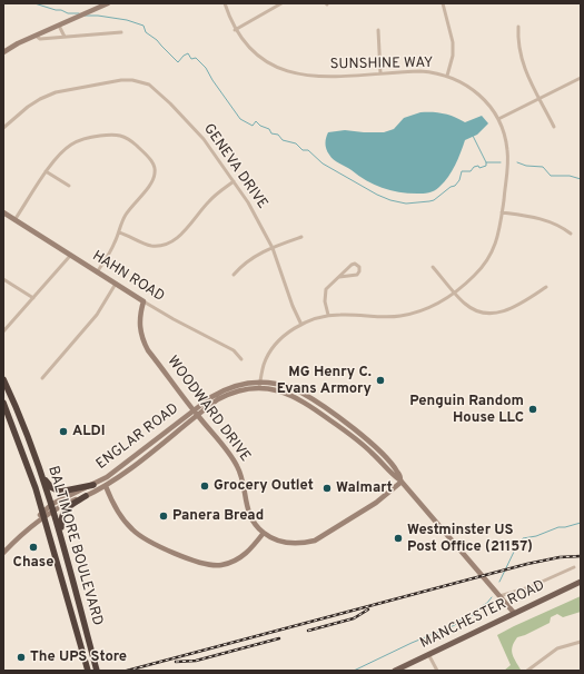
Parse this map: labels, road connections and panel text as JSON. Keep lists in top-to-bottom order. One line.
{"streets":{"highway":["BALTIMORE BOULEVARD"],"main road":["HAHN ROAD","WOODWARD DRIVE","ENGLAR ROAD","MANCHESTER ROAD"],"street":["SUNSHINE WAY","GENEVA DRIVE"]},"crossings":[["SUNSHINE WAY","GENEVA DRIVE"],["SUNSHINE WAY","ENGLAR ROAD"],["HAHN ROAD","WOODWARD DRIVE"],["WOODWARD DRIVE","ENGLAR ROAD"],["ENGLAR ROAD","BALTIMORE BOULEVARD"]],"places":["MG Henry C. Evans Armory","Penguin Random House LLC","ALDI","Grocery Outlet","Walmart","Panera Bread","Westminster US Post Office (21157)","Chase","The UPS Store"]}
